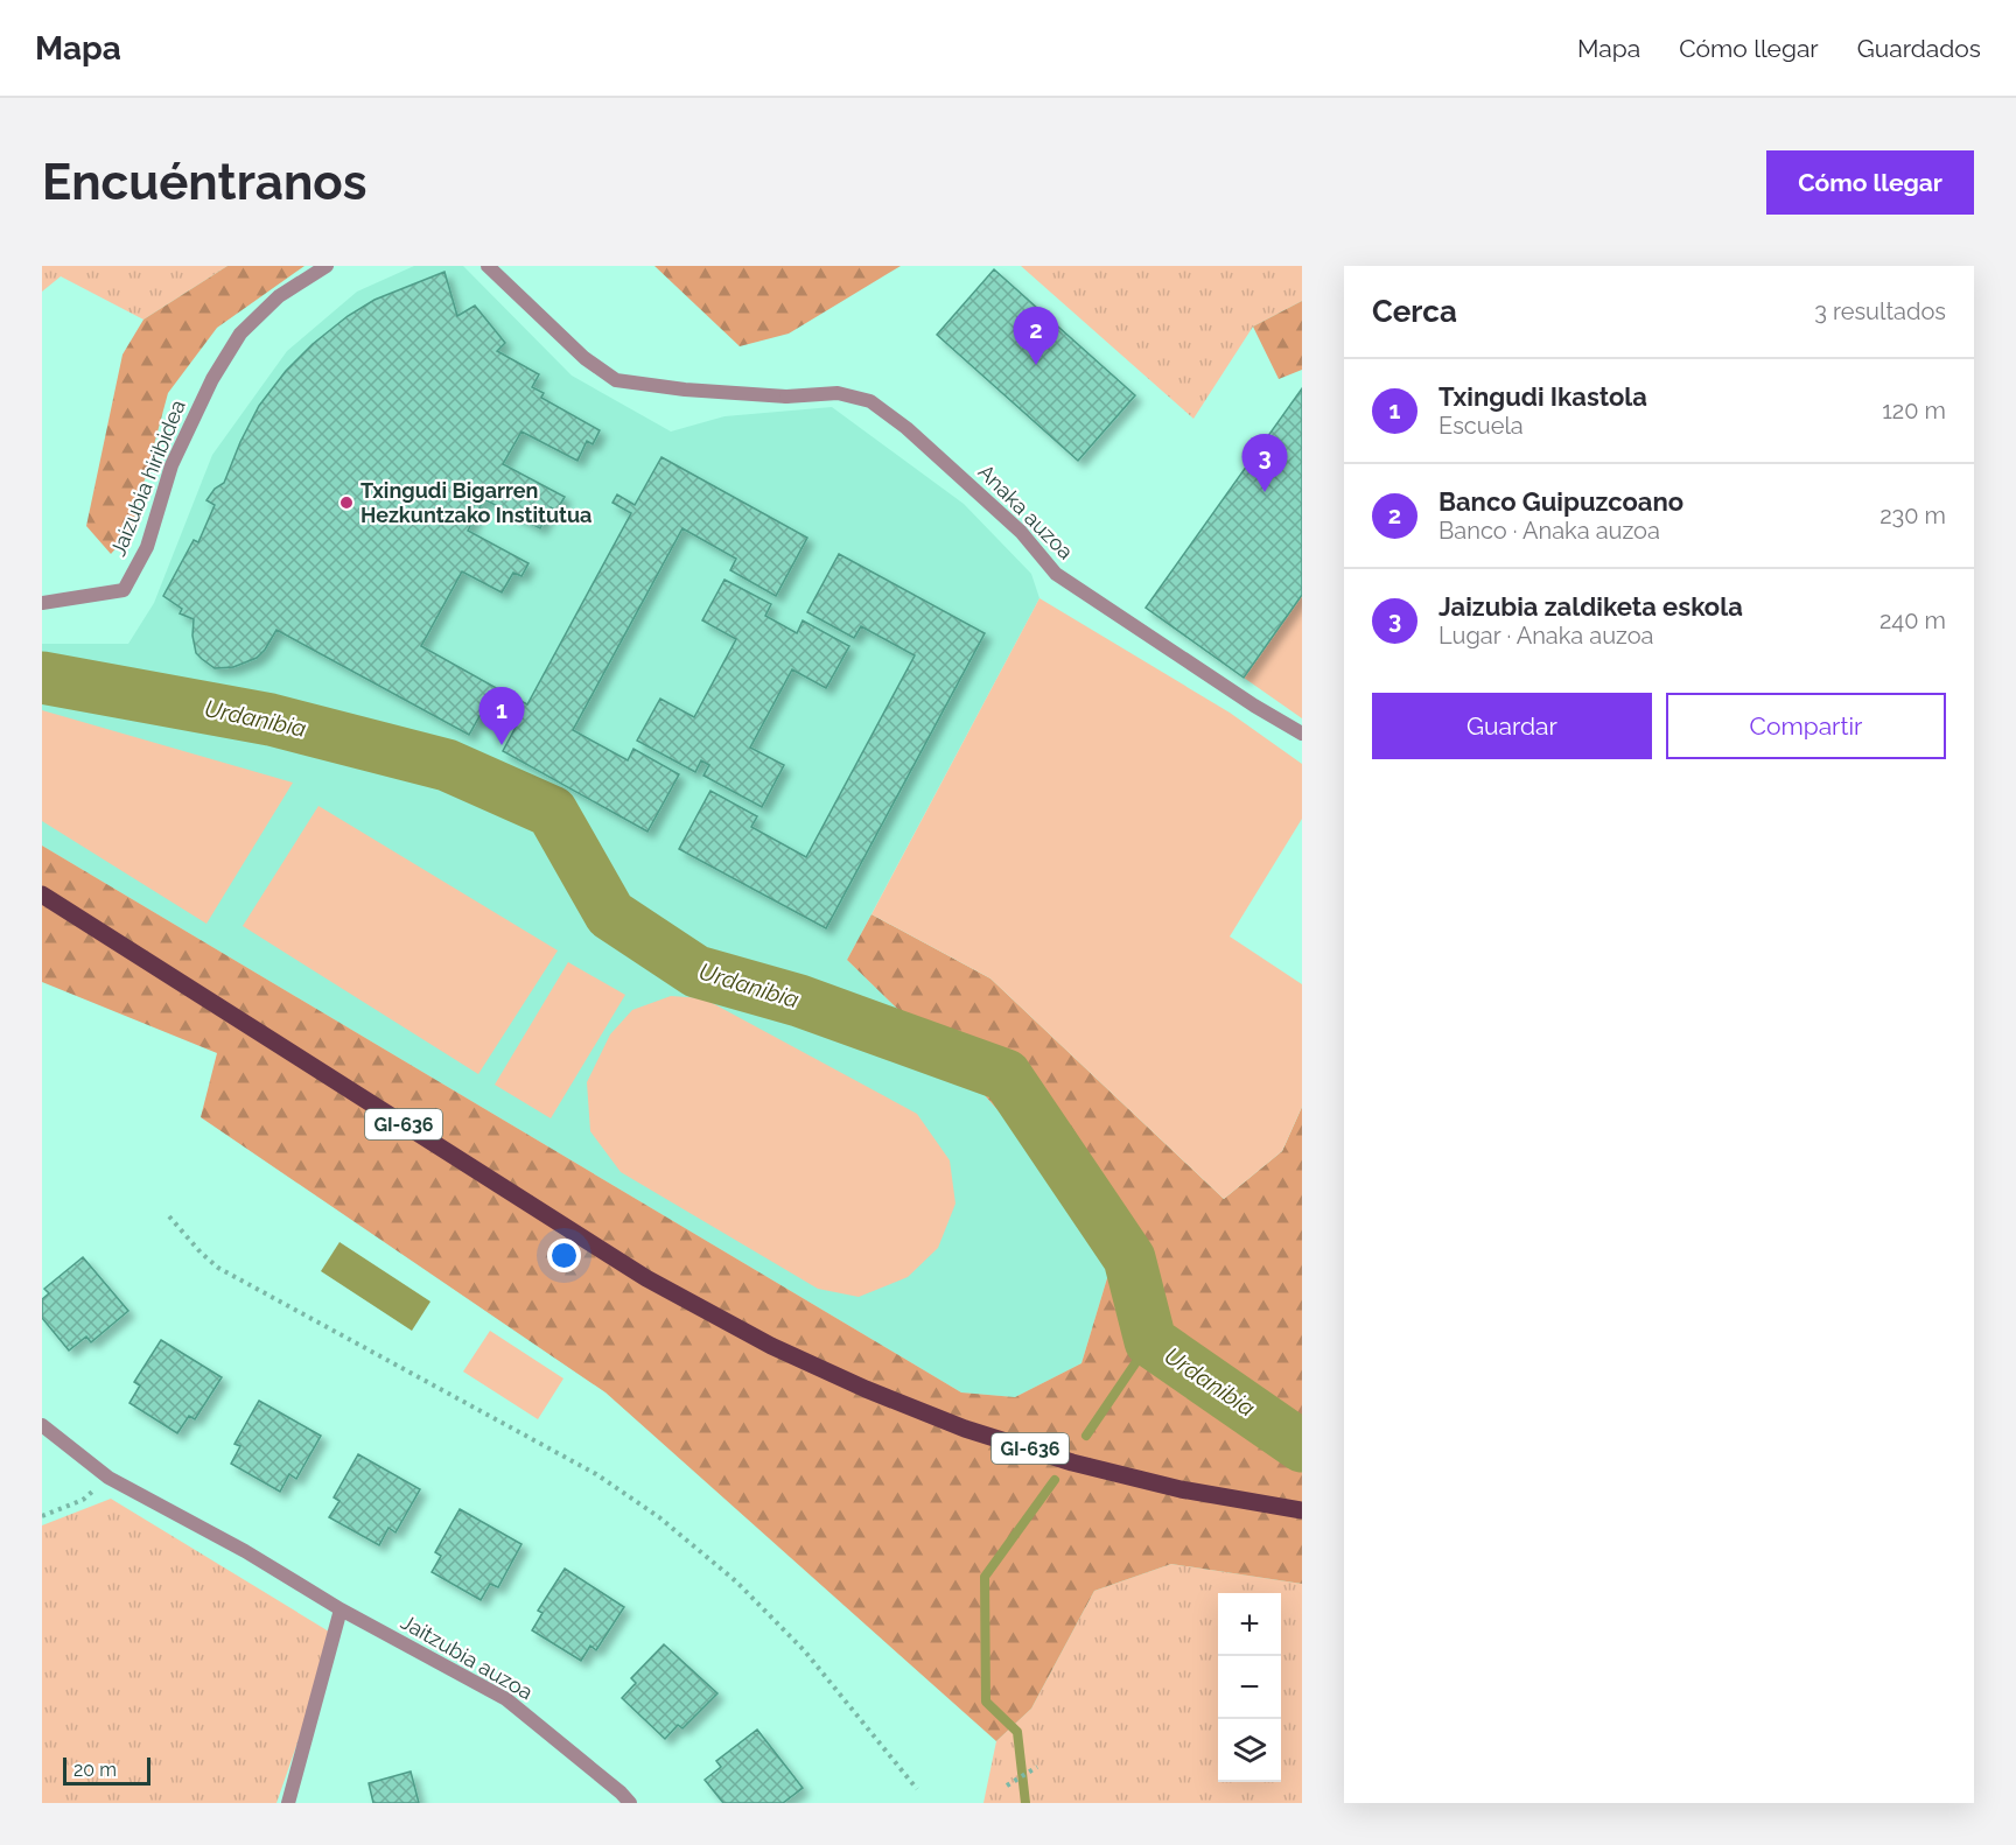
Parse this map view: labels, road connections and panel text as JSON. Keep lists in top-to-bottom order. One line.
{"streets":{"main road":["GI-636"],"street":["Jaizubia hiribidea","Anaka auzoa","Jaitzubia auzoa"]},"water":["Urdanibia"],"places":["Txingudi Bigarren Hezkuntzako Institutua"],"scale_bar":"20 m","page":{"header":"Mapa","nav":["Mapa","Cómo llegar","Guardados"],"buttons":["Cómo llegar",["Guardar","Compartir"]],"title":"Encuéntranos","heading":["Cerca","3 resultados"],"pins":["2","3","1"],"list":[{"mark":"1","name":"Txingudi Ikastola","note":"Escuela","value":"120 m"},{"mark":"2","name":"Banco Guipuzcoano","note":"Banco · Anaka auzoa","value":"230 m"},{"mark":"3","name":"Jaizubia zaldiketa eskola","note":"Lugar · Anaka auzoa","value":"240 m"}],"map_buttons":["+","−"],"scale":"20 m"}}
